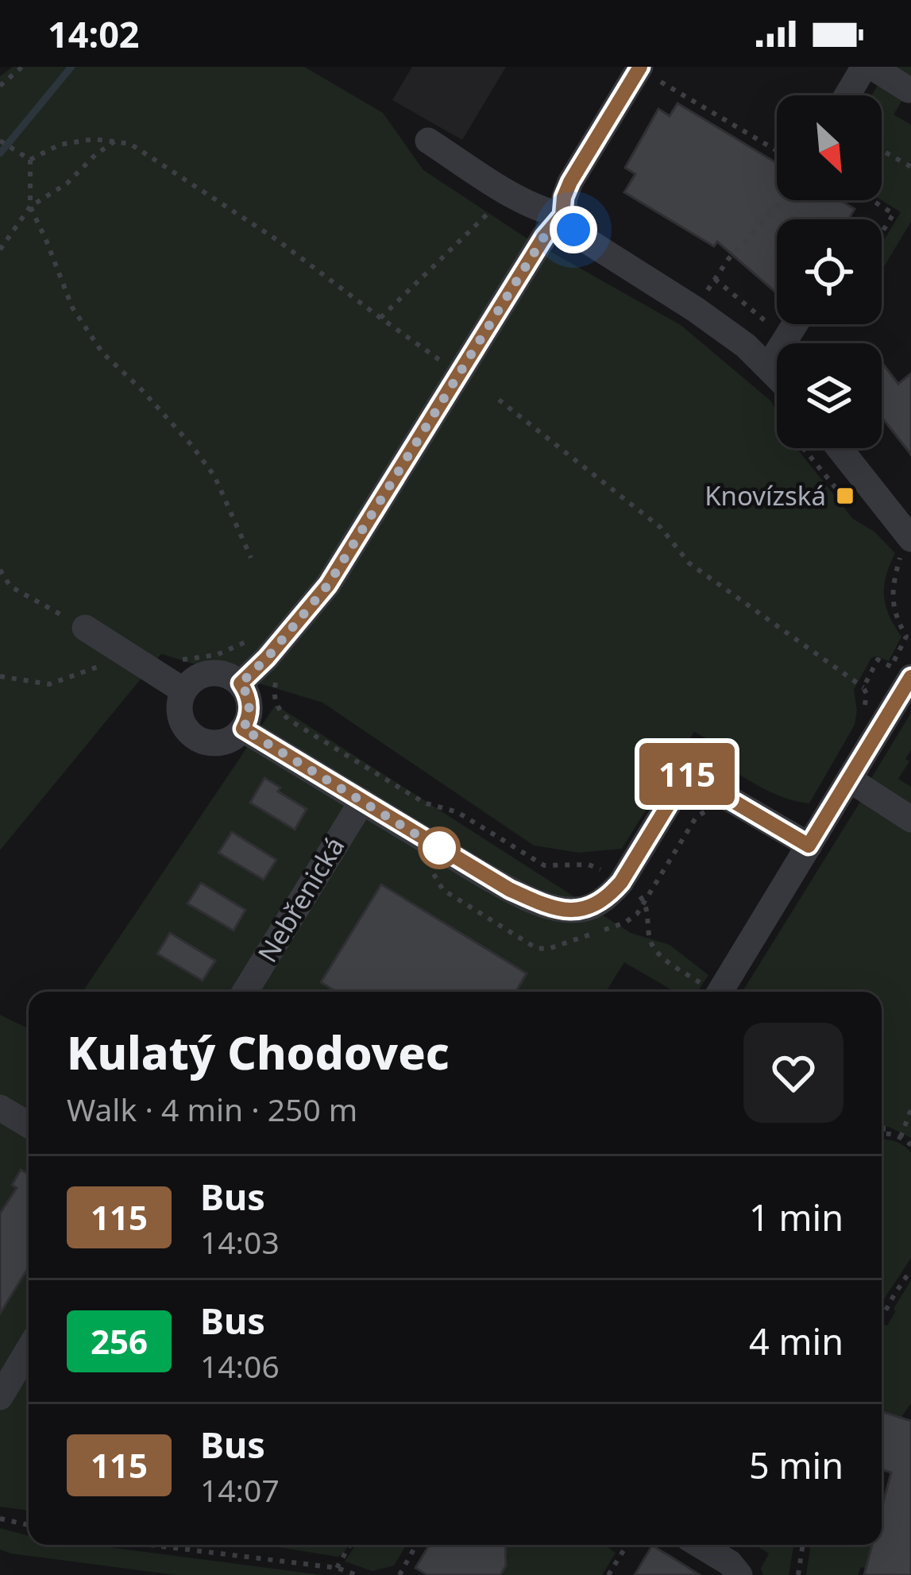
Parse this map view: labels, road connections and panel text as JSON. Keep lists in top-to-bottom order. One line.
{"streets":{"street":["Nebřenická"]},"places":{"transit":["Knovízská"]},"lines":["bus line 115"],"north":"bottom right","page":{"status":"14:02","on_map":"115","heading":["Kulatý Chodovec","Walk · 4 min · 250 m"],"list":[{"mark":"115","name":"Bus","note":"14:03","value":"1 min"},{"mark":"256","name":"Bus","note":"14:06","value":"4 min"},{"mark":"115","name":"Bus","note":"14:07","value":"5 min"}]}}
